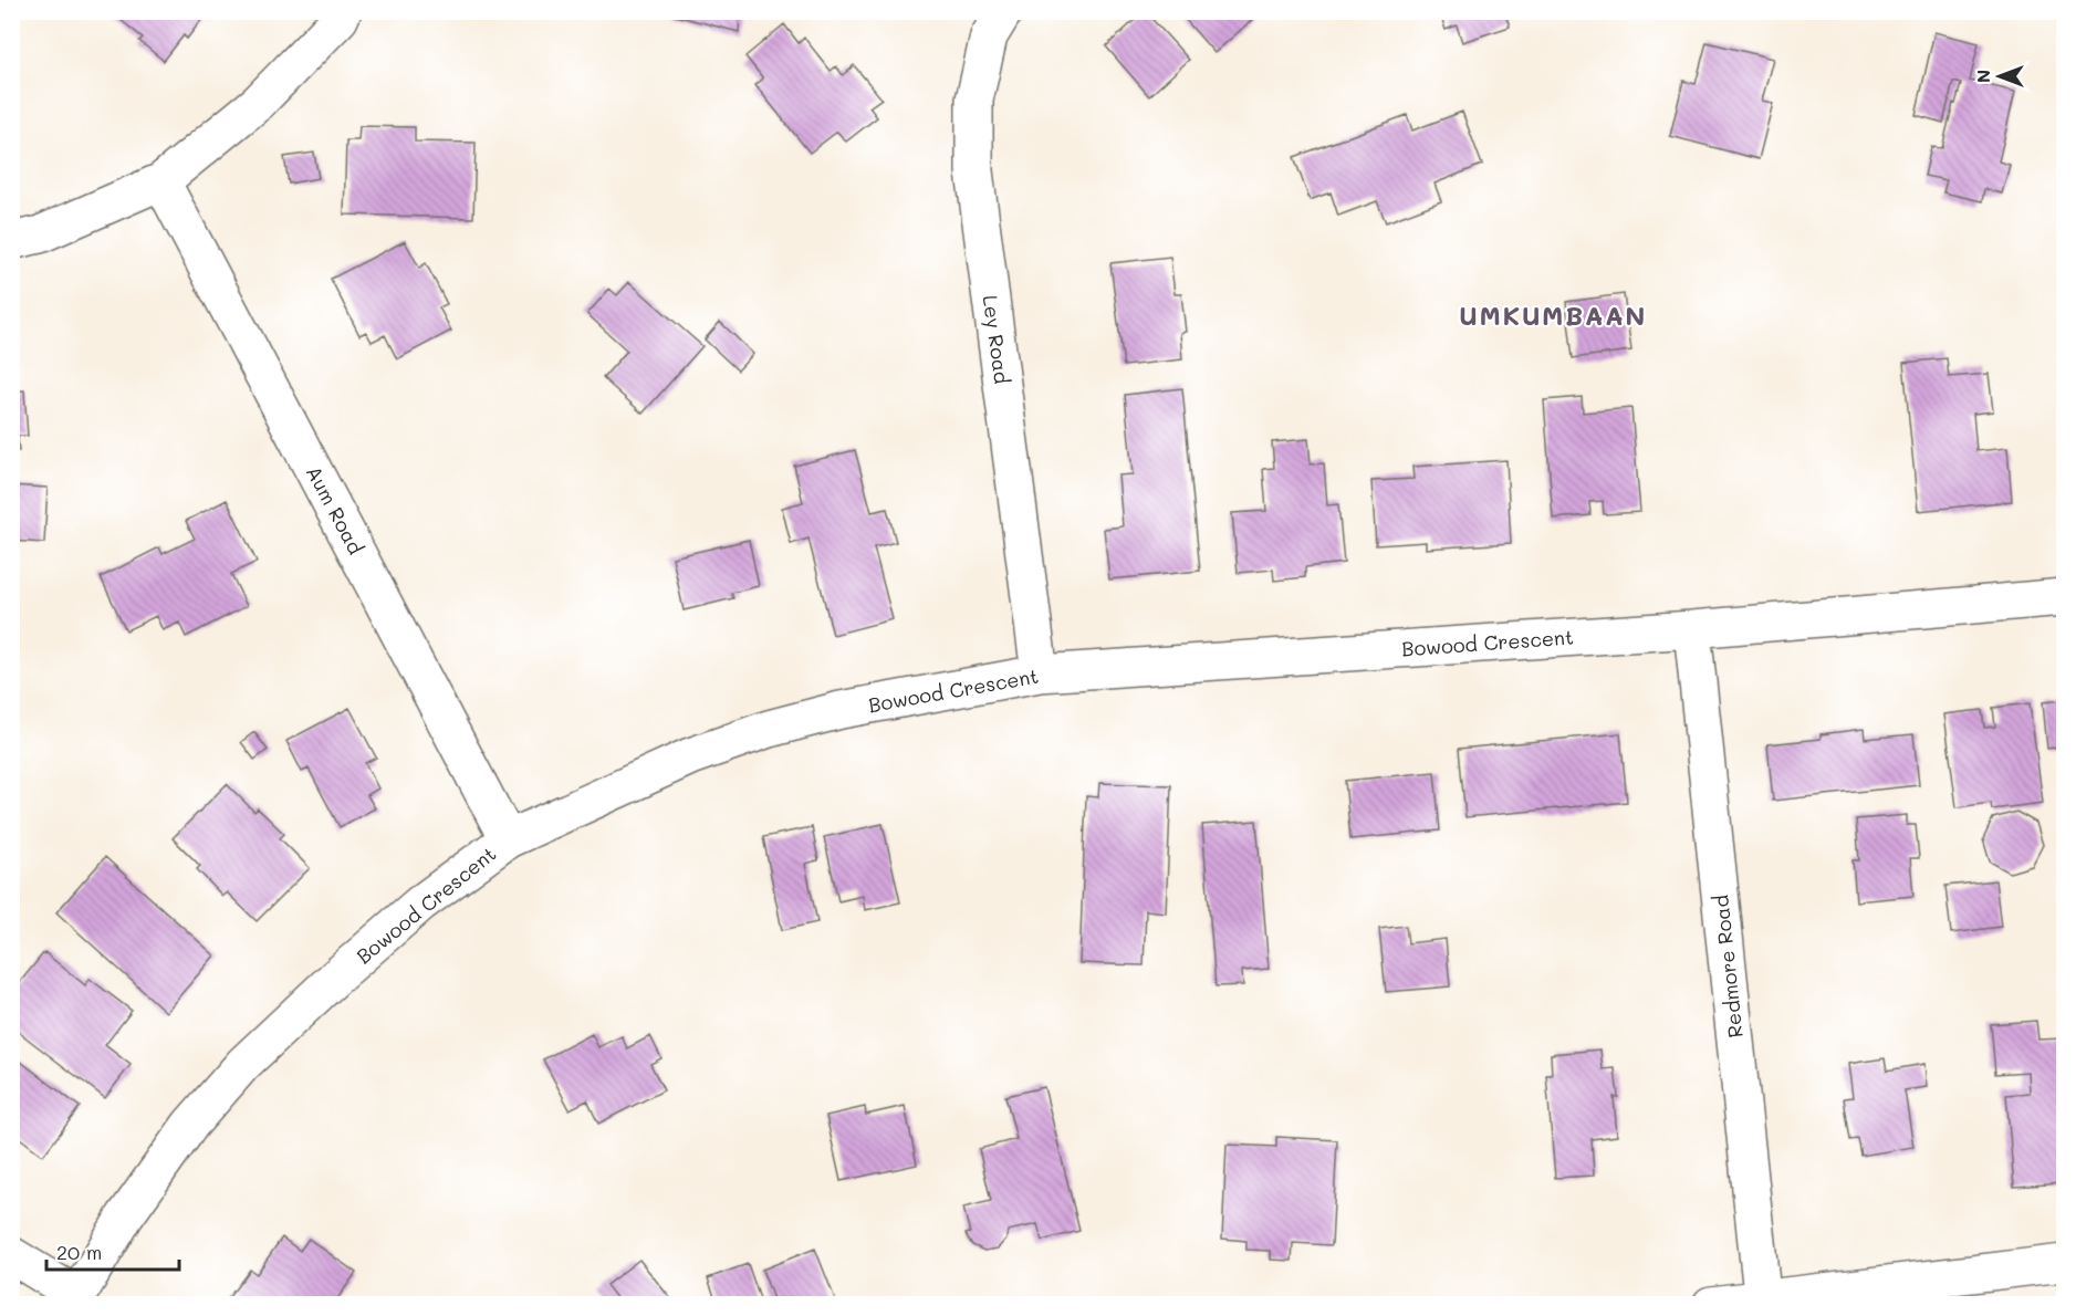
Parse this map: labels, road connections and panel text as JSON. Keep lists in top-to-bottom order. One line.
{"streets":{"street":["Ley Road","Aum Road","Bowood Crescent","Redmore Road"]},"crossings":[["Ley Road","Bowood Crescent"],["Aum Road","Bowood Crescent"],["Bowood Crescent","Redmore Road"]],"districts":["UMKUMBAAN"],"scale_bar":"20 m","north":"left"}
